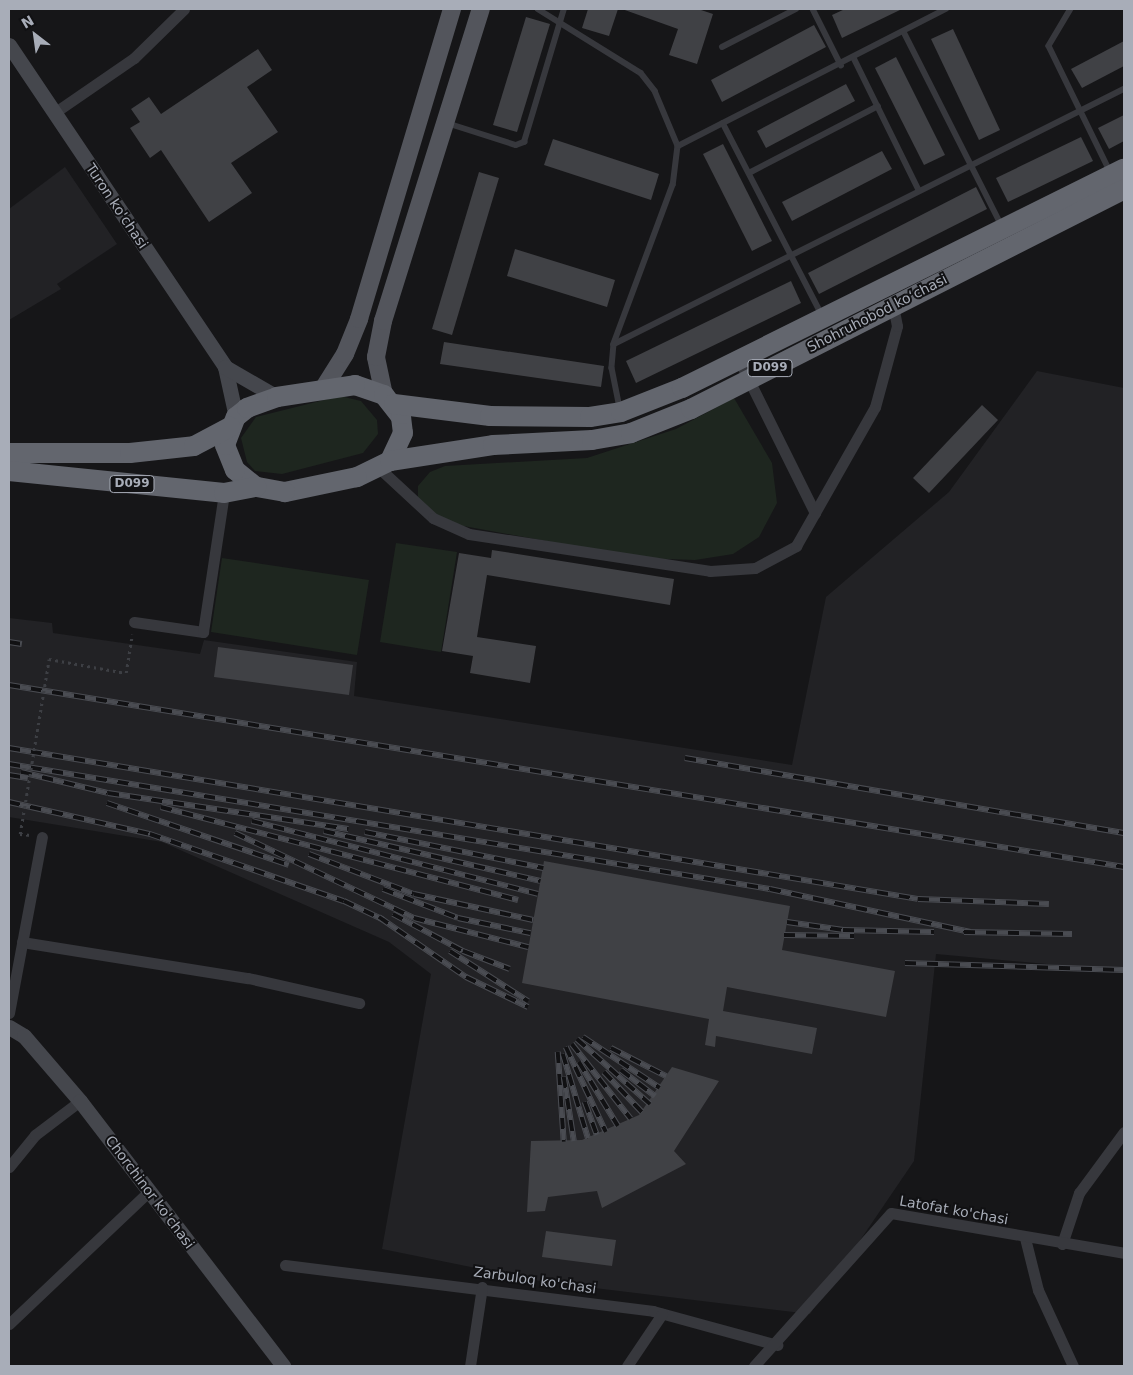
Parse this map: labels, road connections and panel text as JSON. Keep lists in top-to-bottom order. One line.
{"streets":{"highway":["Shohruhobod koʻchasi","D099"],"main road":["Turon ko'chasi","Chorchinor ko'chasi"],"street":["Latofat ko'chasi","Zarbuloq ko'chasi"]},"crossings":[["Turon ko'chasi","D099"],["Shohruhobod koʻchasi","D099"],["Latofat ko'chasi","Zarbuloq ko'chasi"]],"north":"top left"}
